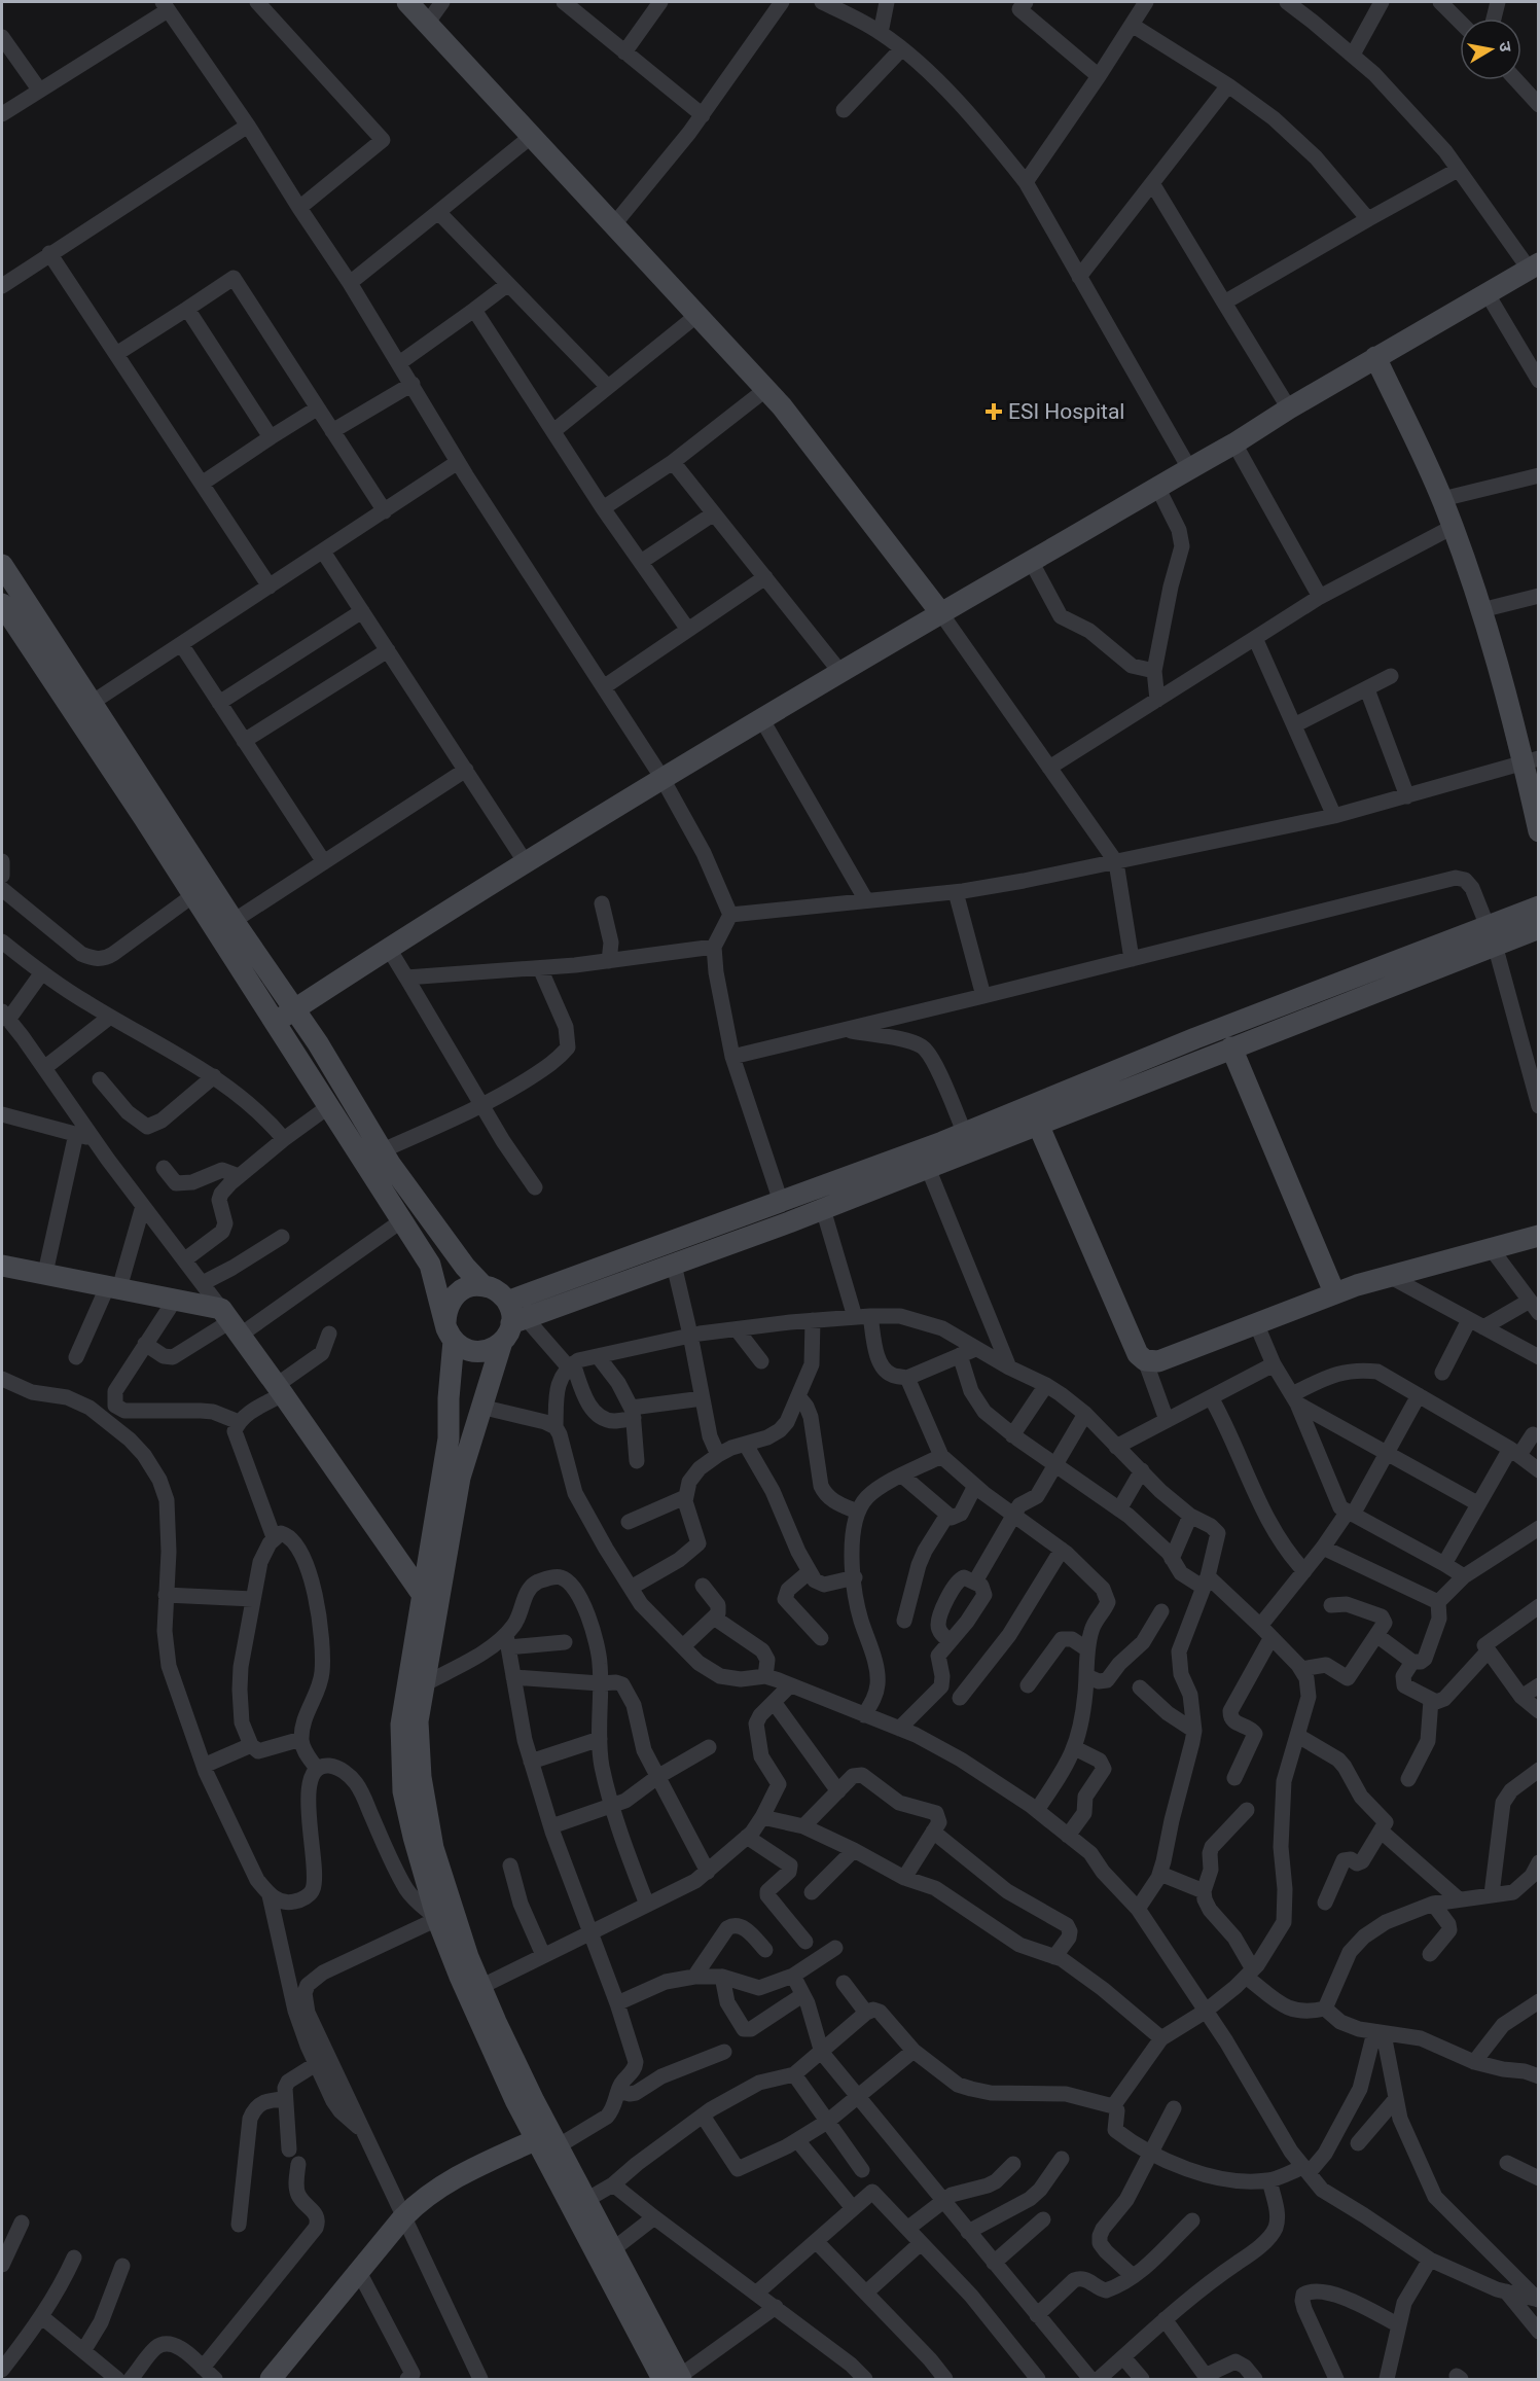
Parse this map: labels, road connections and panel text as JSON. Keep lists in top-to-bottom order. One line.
{"places":{"health":["ESI Hospital"]},"north":"right"}
